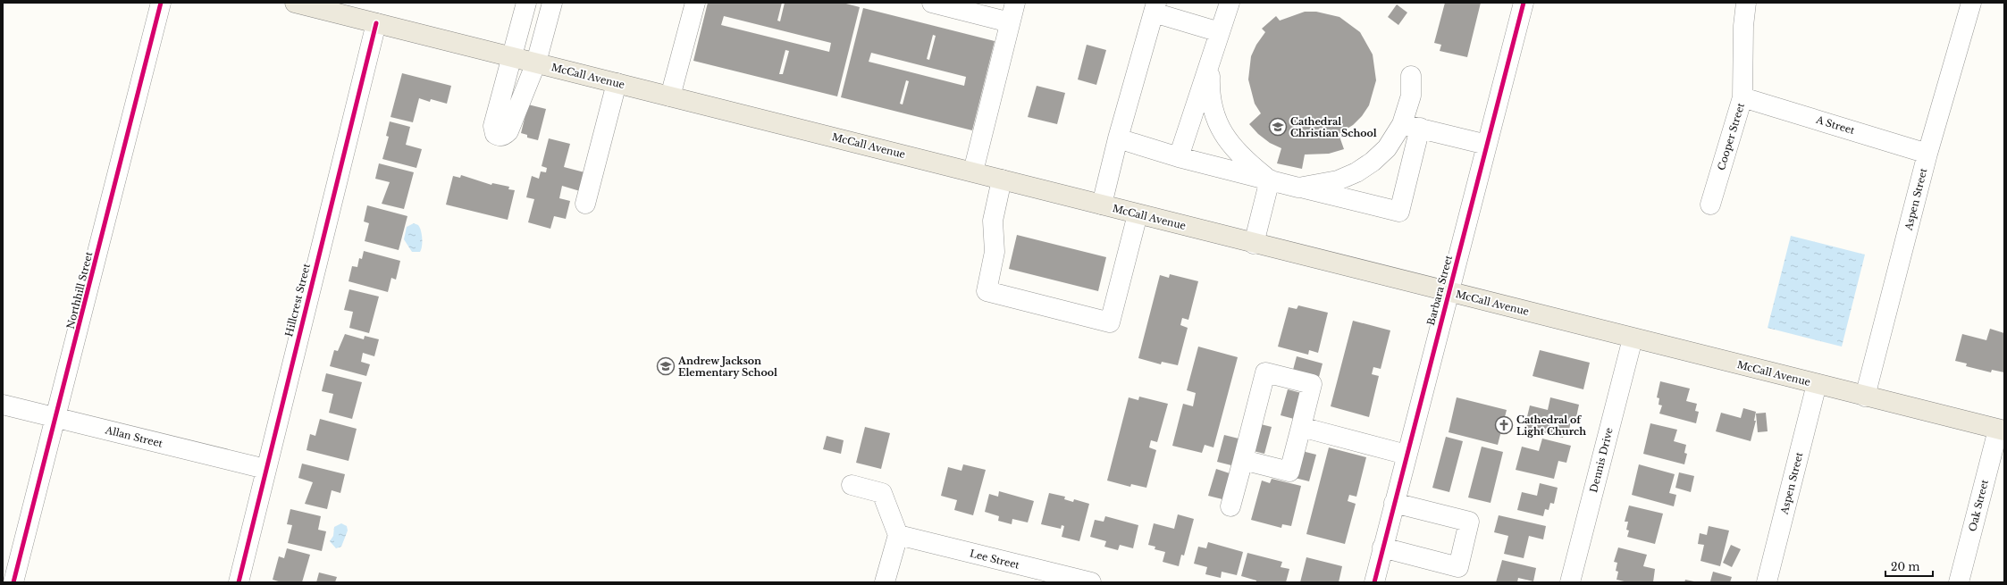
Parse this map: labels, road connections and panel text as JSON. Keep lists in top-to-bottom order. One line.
{"streets":{"main road":["McCall Avenue"],"street":["A Street","Cooper Street","Aspen Street","Northhill Street","Barbara Street","Hillcrest Street","Allan Street","Dennis Drive","Oak Street","Lee Street"]},"crossings":[["McCall Avenue","Aspen Street"],["McCall Avenue","Barbara Street"],["McCall Avenue","Hillcrest Street"],["McCall Avenue","Dennis Drive"],["McCall Avenue","Oak Street"],["A Street","Cooper Street"],["A Street","Aspen Street"],["Northhill Street","Allan Street"],["Hillcrest Street","Allan Street"]],"places":{"school or university":["Cathedral Christian School","Andrew Jackson Elementary School"],"church":["Cathedral of Light Church"]},"scale_bar":"20 m"}
